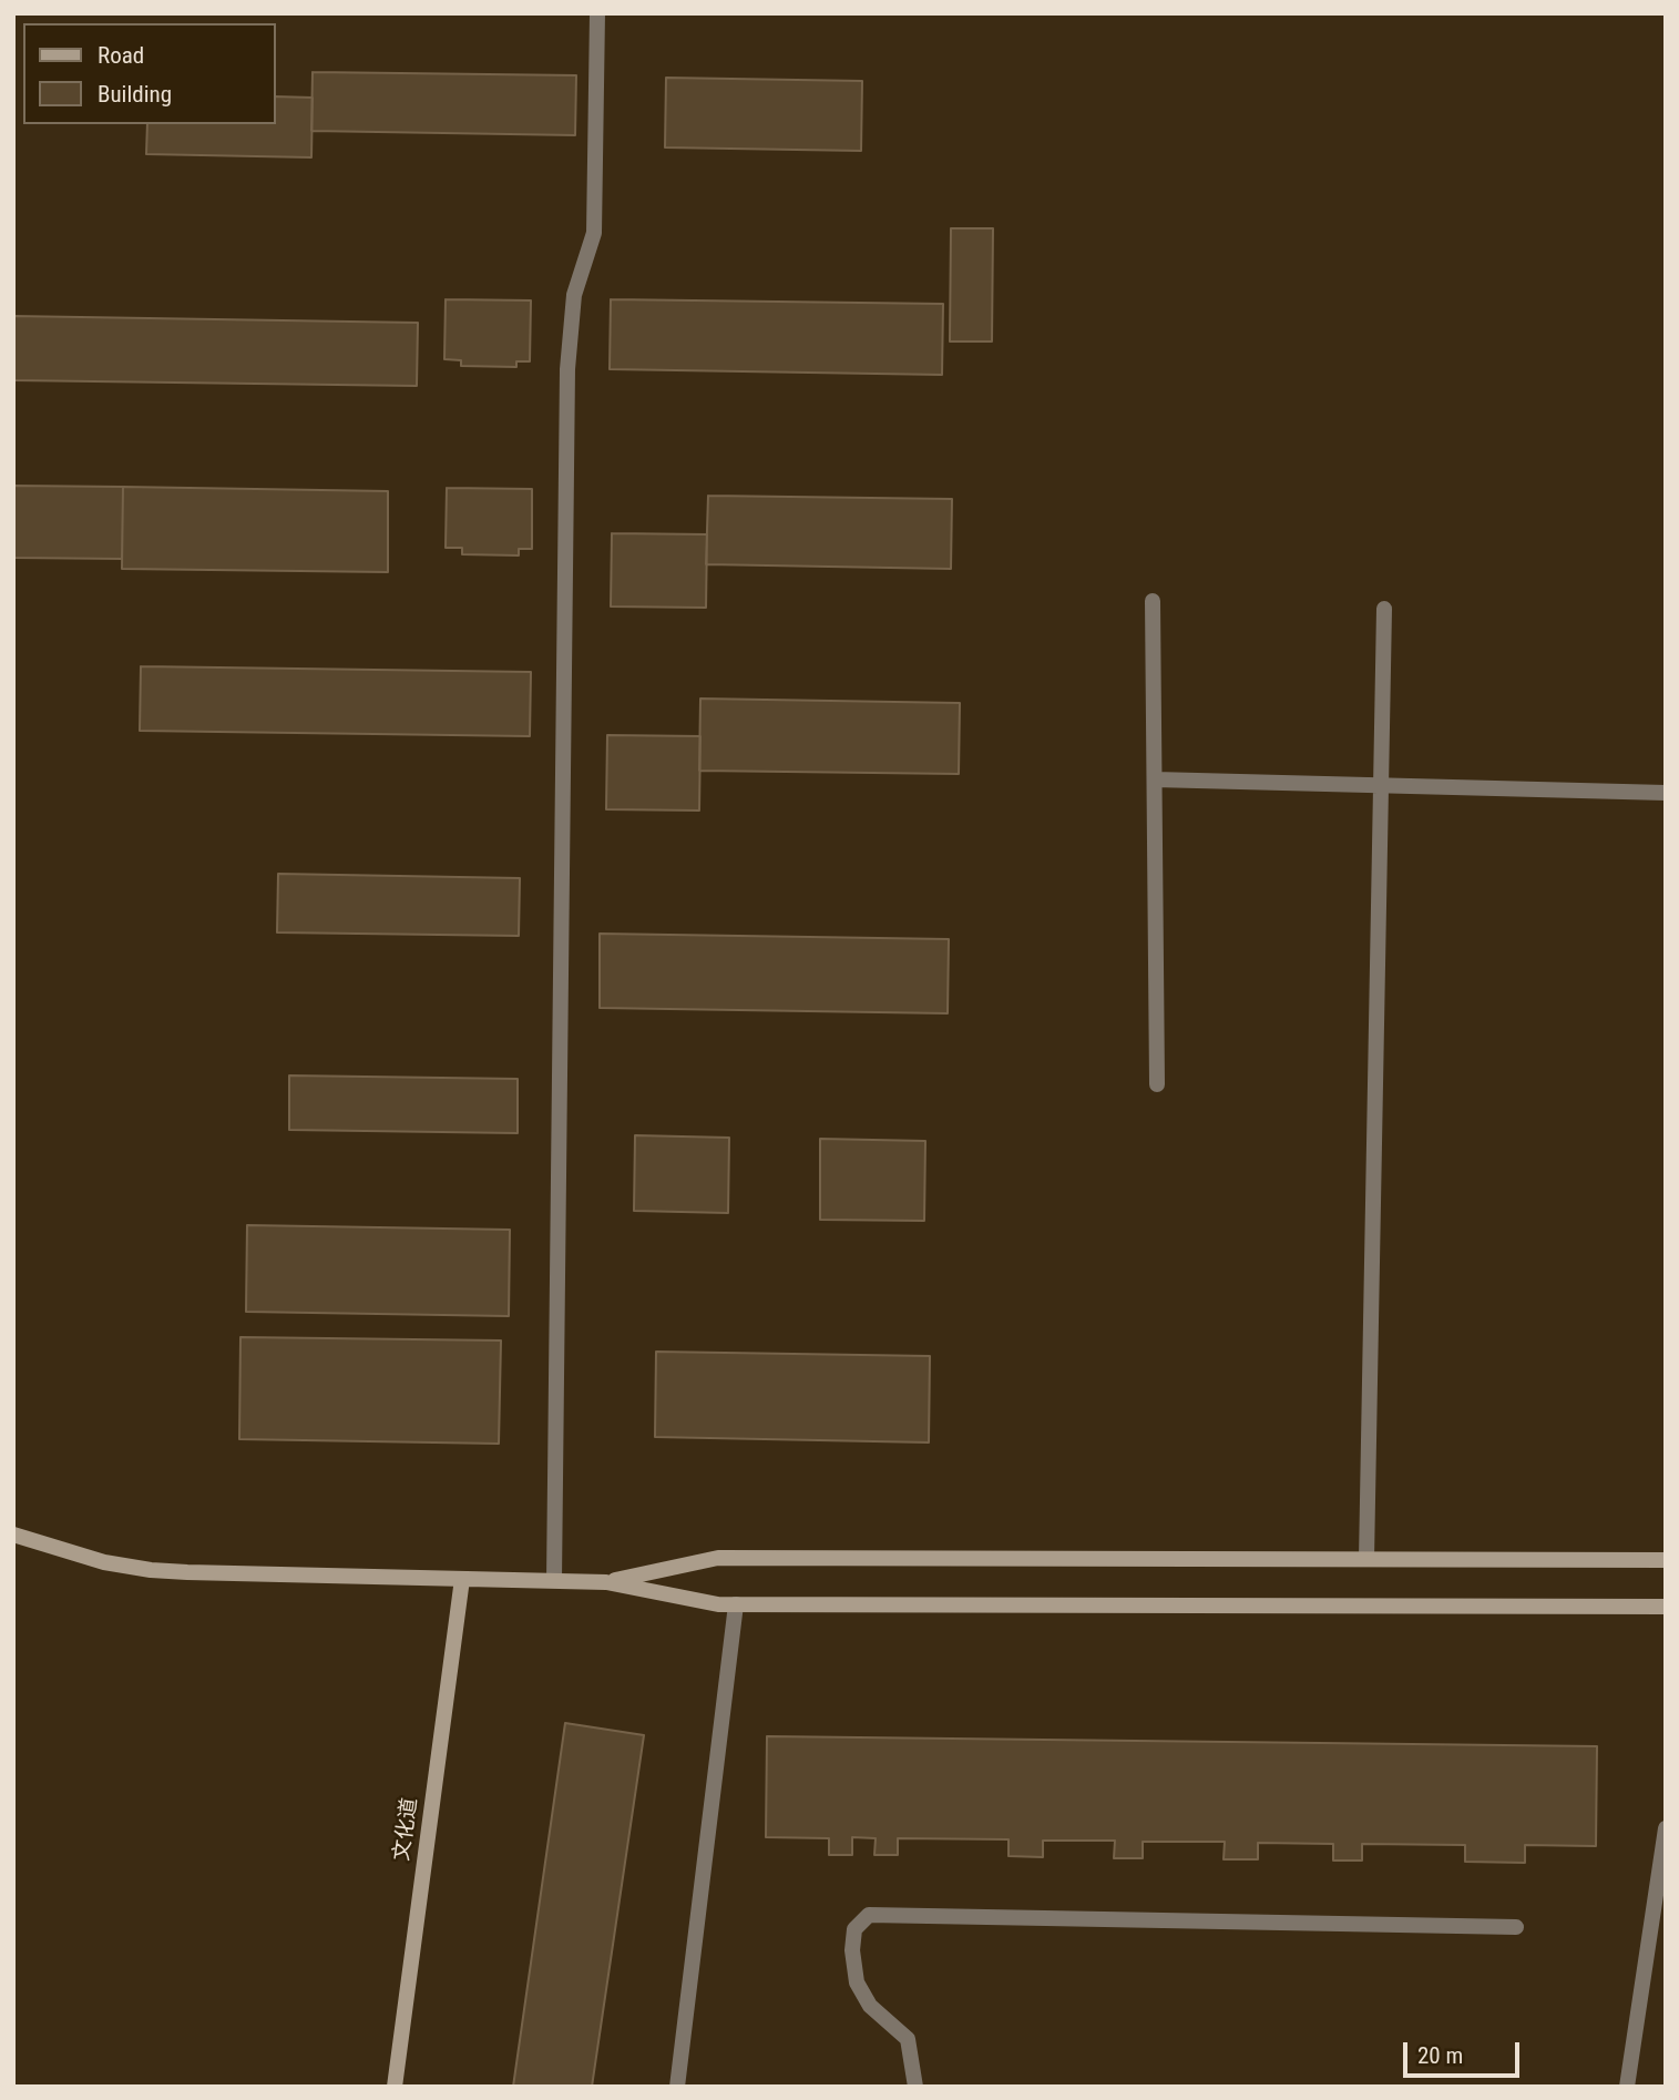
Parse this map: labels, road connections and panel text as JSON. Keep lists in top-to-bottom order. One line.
{"streets":{"main road":["文化道"]},"legend":["Road","Building"],"scale_bar":"20 m"}
